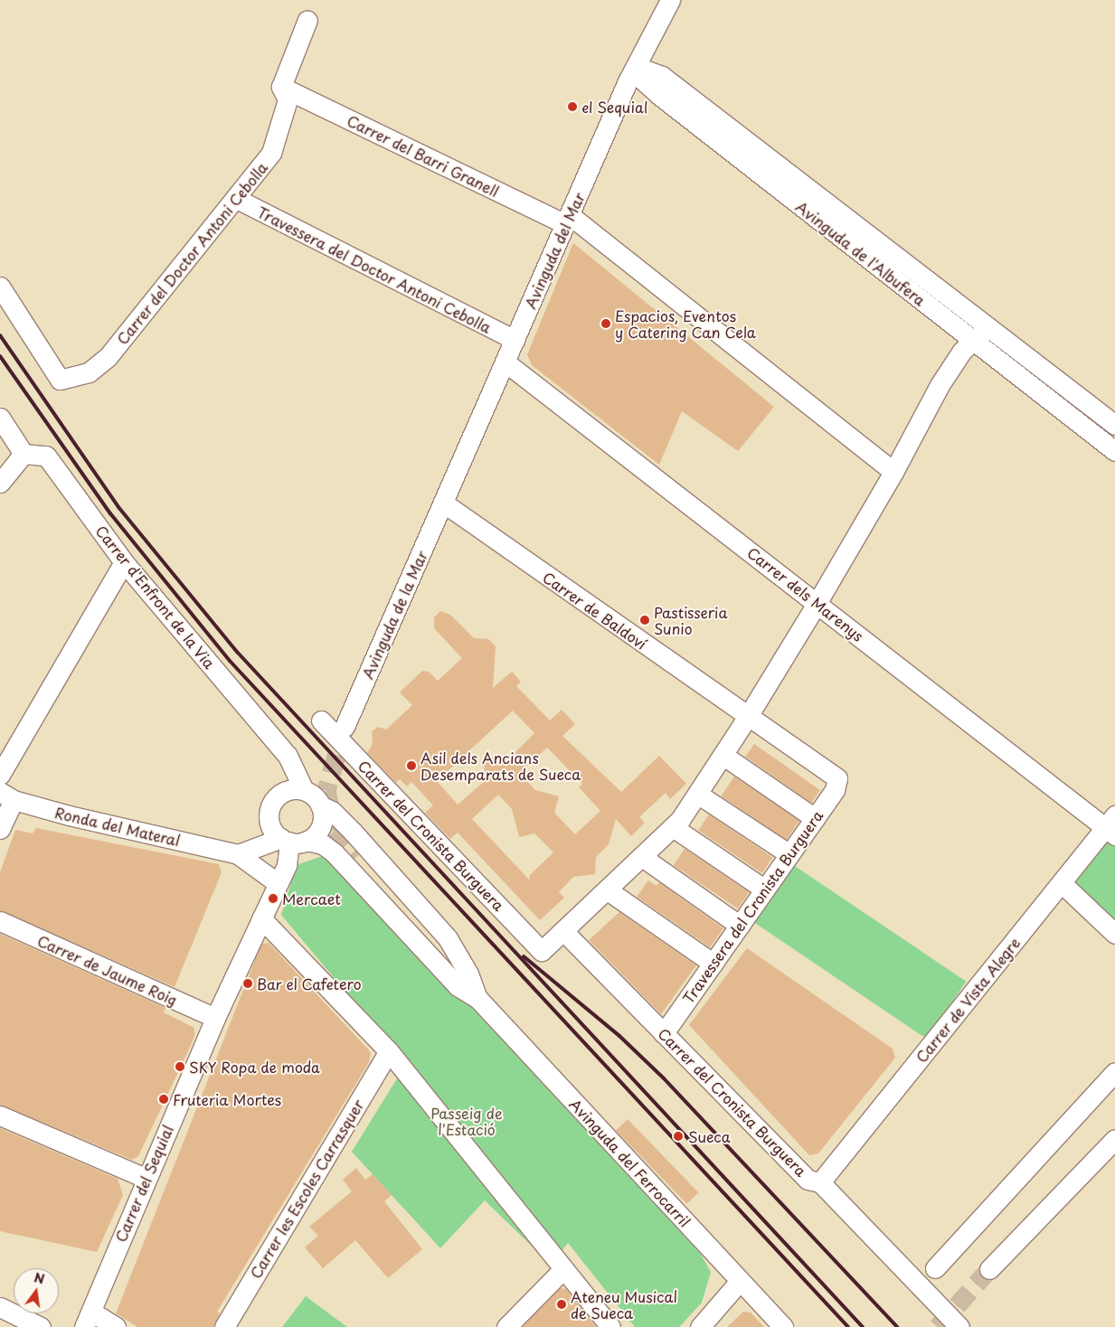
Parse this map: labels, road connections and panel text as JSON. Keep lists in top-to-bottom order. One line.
{"streets":{"street":["Carrer del Barri Granell","Avinguda del Mar","Carrer del Doctor Antoni Cebolla","Avinguda de l'Albufera","Travessera del Doctor Antoni Cebolla","Carrer dels Marenys","Carrer d'Enfront de la Via","Carrer de Baldoví","Avinguda de la Mar","Ronda del Materal","Carrer del Cronista Burguera","Travessera del Cronista Burguera","Carrer de Jaume Roig","Carrer de Vista Alegre","Avinguda del Ferrocarril","Carrer del Sequial","Carrer les Escoles Carrasquer"]},"crossings":[["Carrer del Barri Granell","Avinguda del Mar"],["Carrer del Barri Granell","Carrer del Doctor Antoni Cebolla"],["Avinguda del Mar","Avinguda de l'Albufera"],["Avinguda del Mar","Travessera del Doctor Antoni Cebolla"],["Avinguda del Mar","Carrer dels Marenys"],["Avinguda del Mar","Carrer de Baldoví"],["Avinguda del Mar","Avinguda de la Mar"],["Carrer del Doctor Antoni Cebolla","Travessera del Doctor Antoni Cebolla"],["Carrer dels Marenys","Carrer de Vista Alegre"],["Carrer d'Enfront de la Via","Carrer del Sequial"],["Carrer de Baldoví","Avinguda de la Mar"],["Carrer de Baldoví","Travessera del Cronista Burguera"],["Ronda del Materal","Carrer del Sequial"],["Carrer del Cronista Burguera","Travessera del Cronista Burguera"],["Carrer del Cronista Burguera","Carrer de Vista Alegre"],["Carrer de Jaume Roig","Carrer del Sequial"]],"parks":["Passeig de l'Estació"],"places":["el Sequial","Espacios, Eventos y Catering Can Cela","Pastisseria Sunio","Asil dels Ancians Desemparats de Sueca","Mercaet","Bar el Cafetero","SKY Ropa de moda","Fruteria Mortes","Sueca","Ateneu Musical de Sueca"],"north":"top"}
